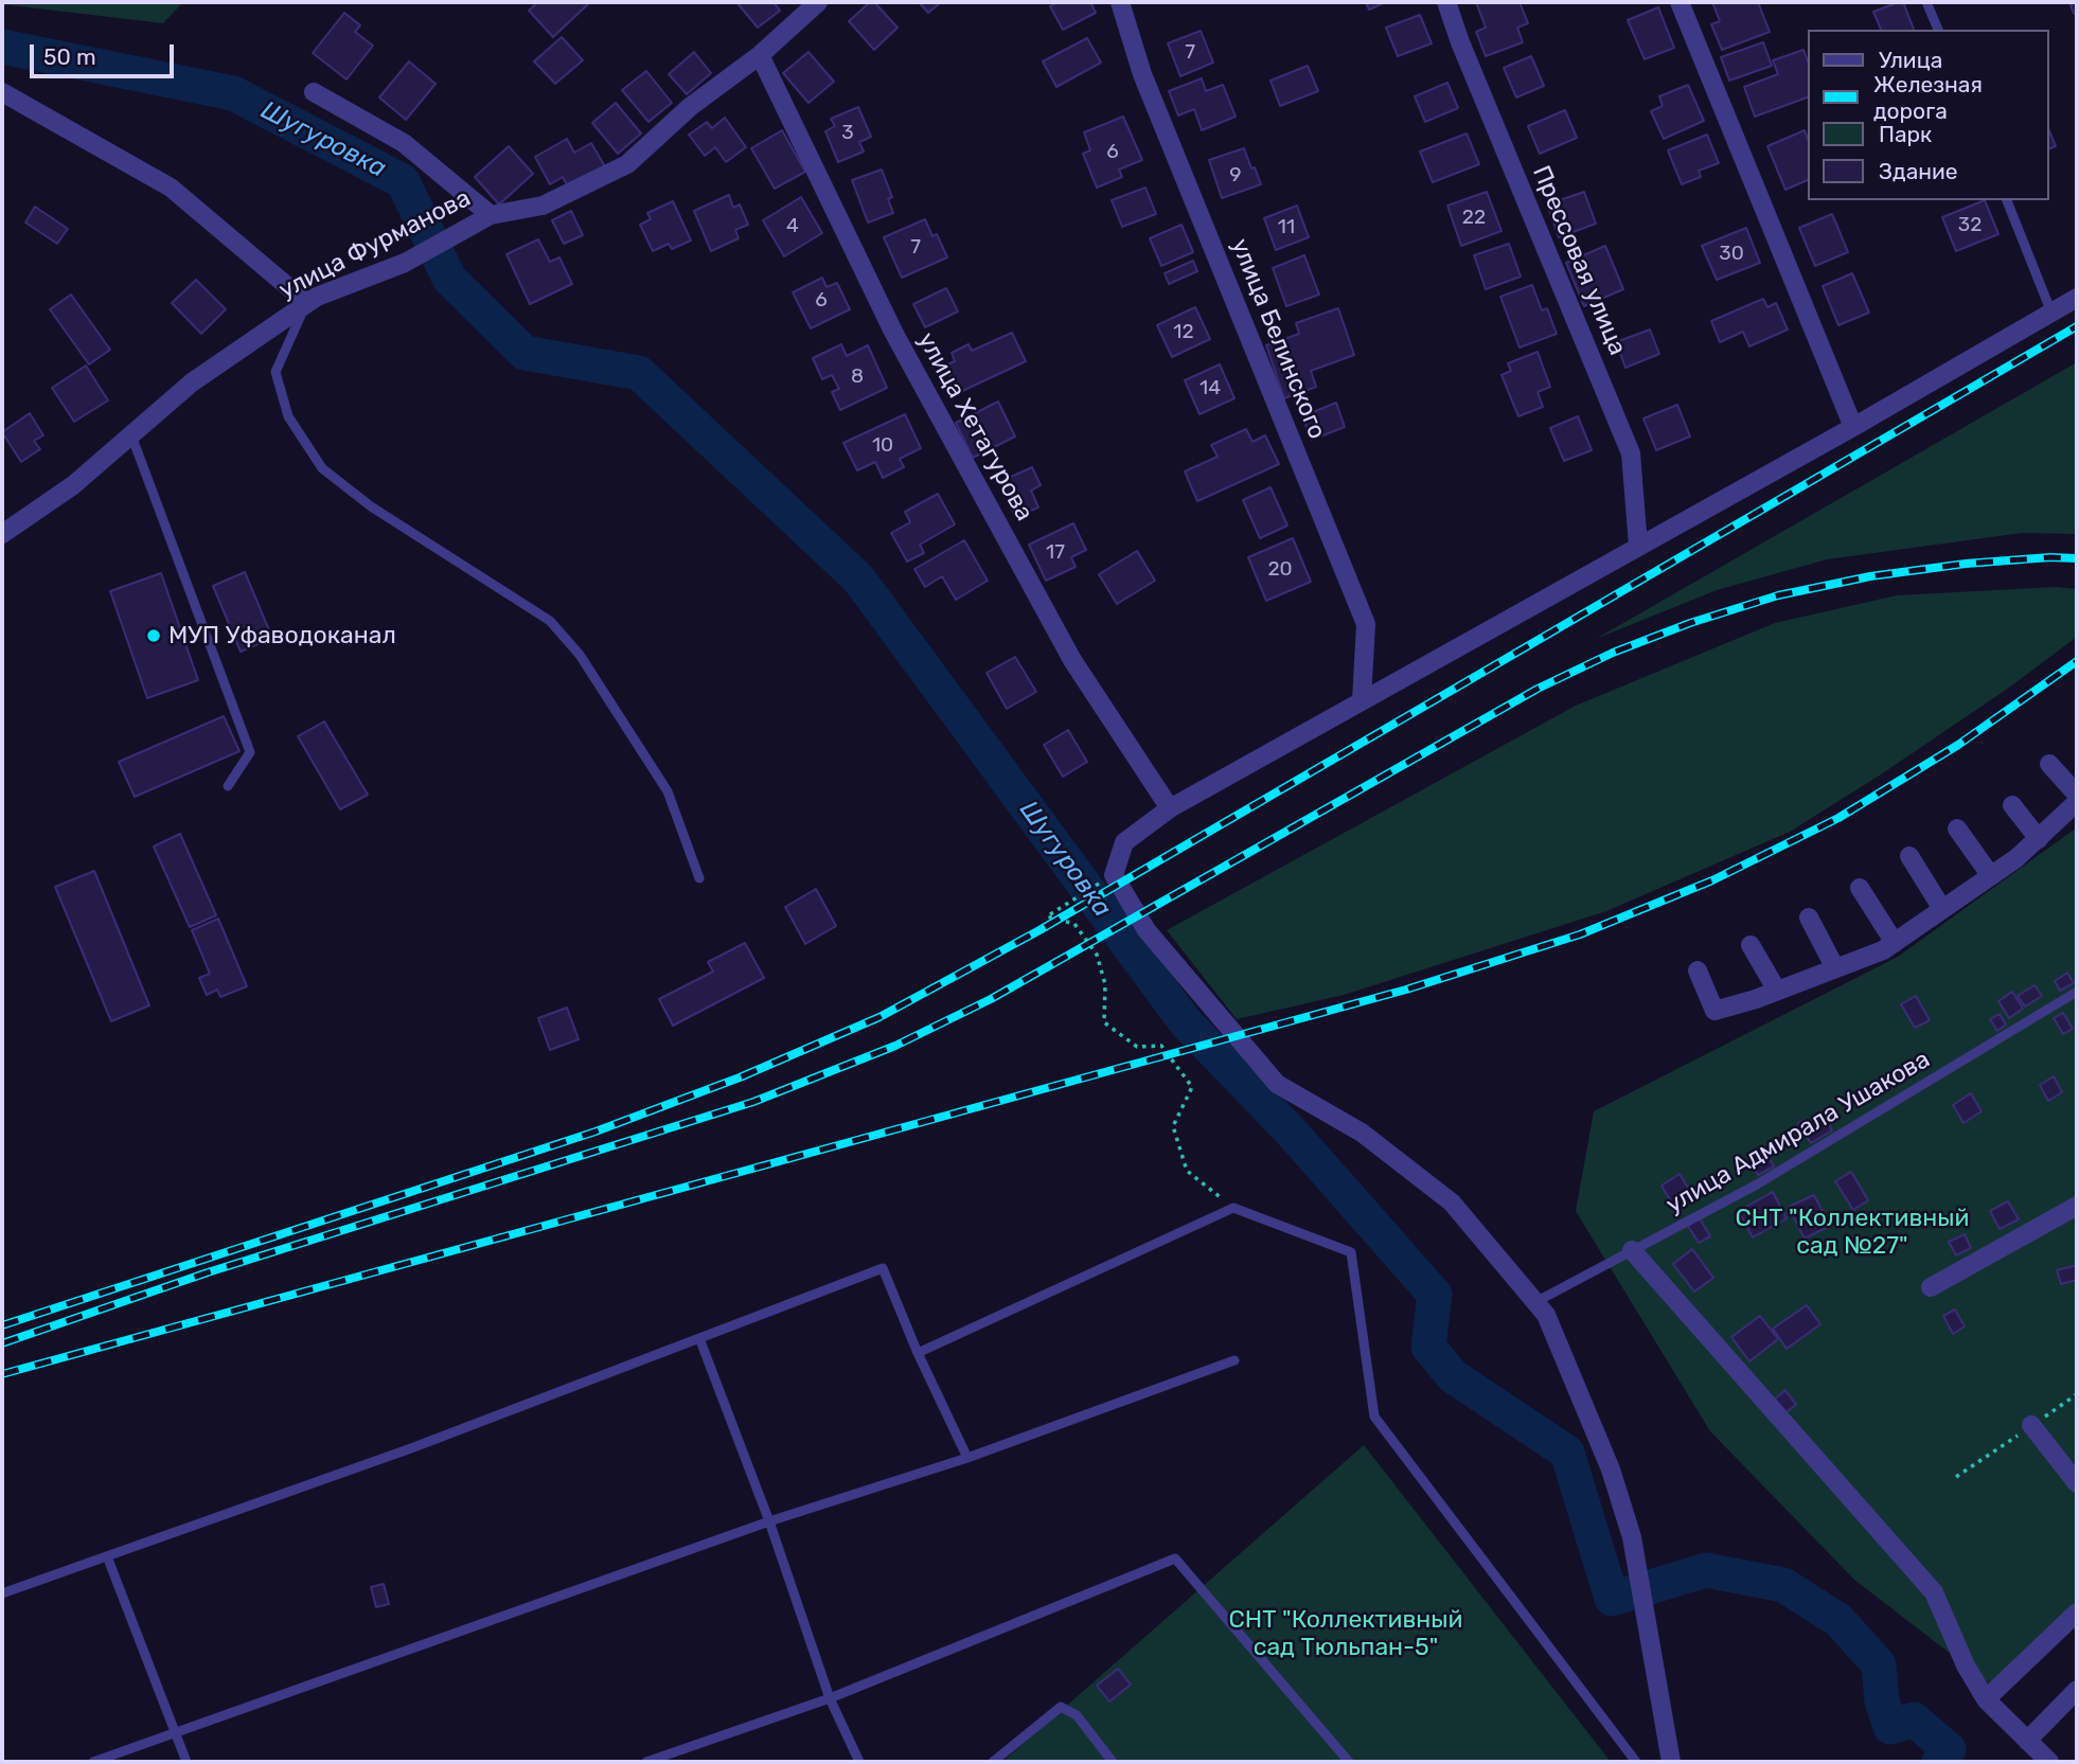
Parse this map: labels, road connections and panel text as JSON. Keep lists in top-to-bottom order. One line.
{"streets":{"street":["улица Фурманова","Прессовая улица","улица Белинского","улица Хетагурова"],"lane":["улица Адмирала Ушакова"]},"crossings":[["улица Фурманова","улица Хетагурова"]],"water":["Шугуровка"],"parks":["СНТ \"Коллективный сад №27\"","СНТ \"Коллективный сад Тюльпан-5\""],"places":["МУП Уфаводоканал"],"house_numbers":["7","3","6","9","22","32","4","11","7","30","6","12","8","14","10","17","20"],"legend":["Улица","Железная дорога","Парк","Здание"],"scale_bar":"50 m"}
